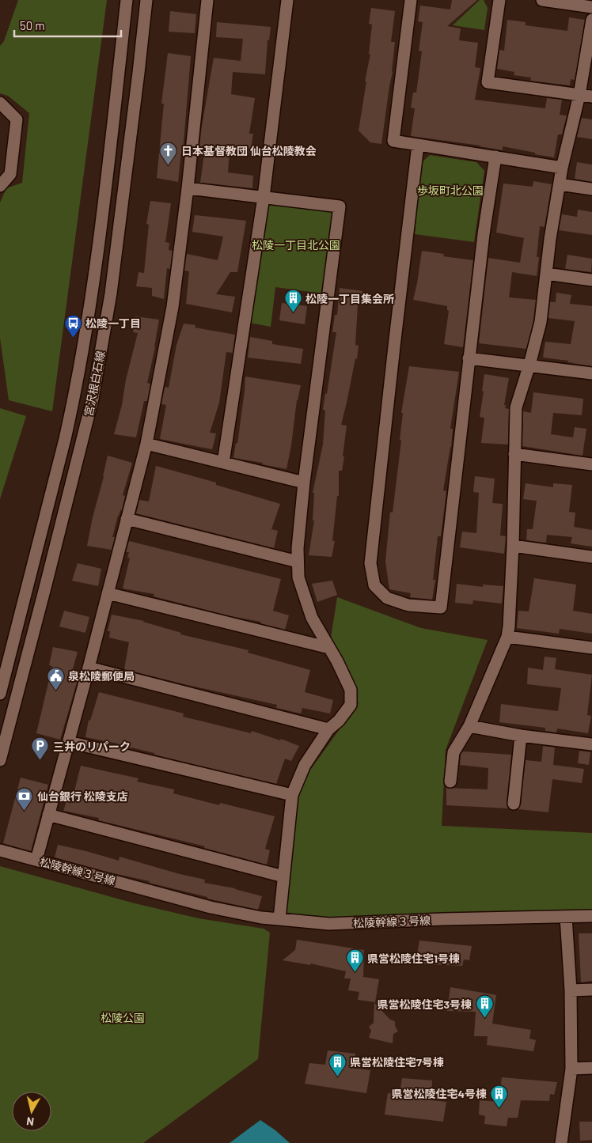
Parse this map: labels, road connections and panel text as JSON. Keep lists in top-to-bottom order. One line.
{"streets":{"street":["宮沢根白石線","松陵幹線３号線"]},"parks":["歩坂町北公園","松陵一丁目北公園","松陵公園"],"places":{"church":["日本基督教団 仙台松陵教会"],"building":["松陵一丁目集会所","県営松陵住宅1号棟","県営松陵住宅3号棟","県営松陵住宅7号棟","県営松陵住宅4号棟"],"bus stop":["松陵一丁目"],"public building":["泉松陵郵便局"],"parking":["三井のリパーク"],"bank":["仙台銀行 松陵支店"]},"scale_bar":"50 m","north":"bottom"}
